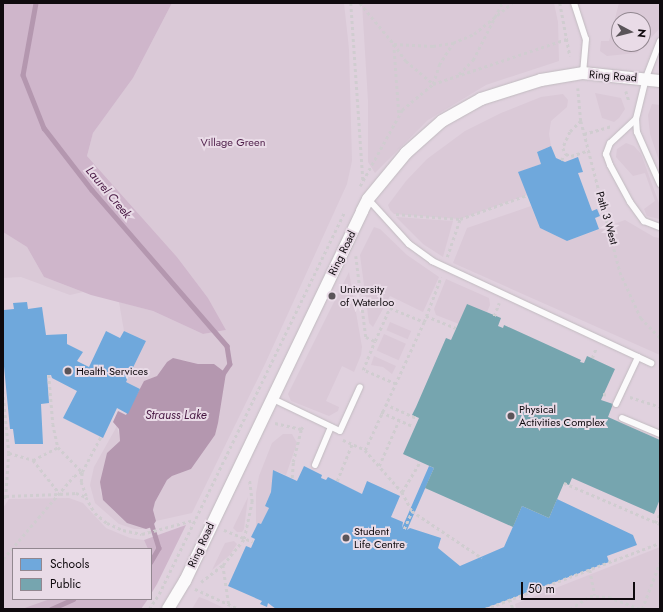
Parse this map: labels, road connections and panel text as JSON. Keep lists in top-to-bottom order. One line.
{"streets":{"street":["Ring Road"],"path":["Path 3 West"]},"water":["Laurel Creek","Strauss Lake"],"parks":["Village Green"],"places":["University of Waterloo","Health Services","Physical Activities Complex","Student Life Centre"],"legend":["Schools","Public"],"scale_bar":"50 m","north":"right"}
